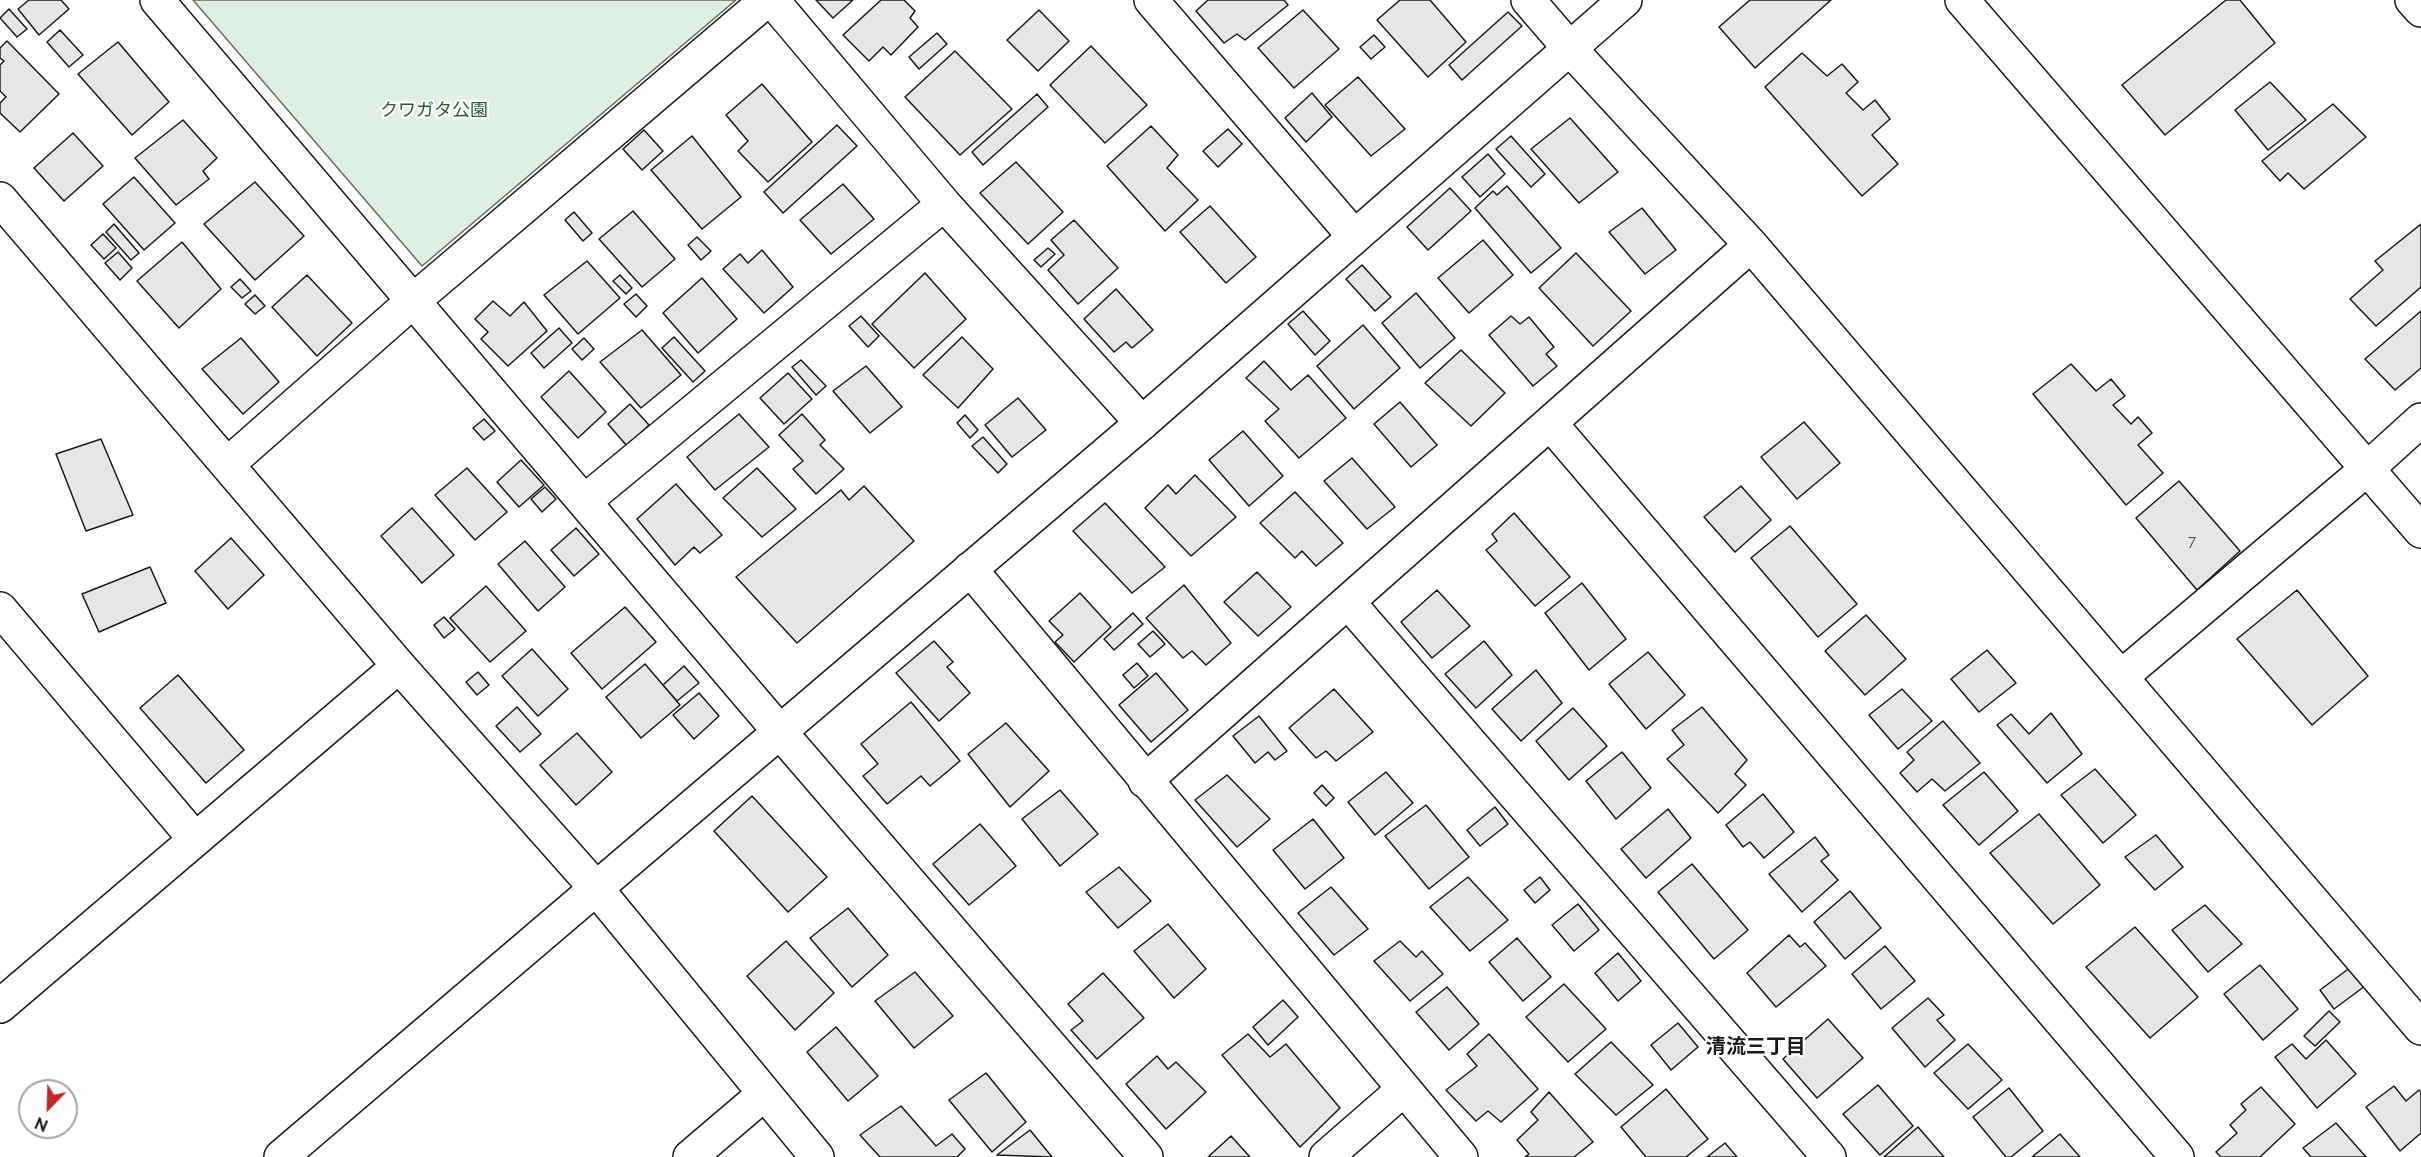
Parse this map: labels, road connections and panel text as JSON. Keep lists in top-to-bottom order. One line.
{"districts":["清流三丁目"],"parks":["クワガタ公園"],"house_numbers":["7"],"north":"bottom left"}
